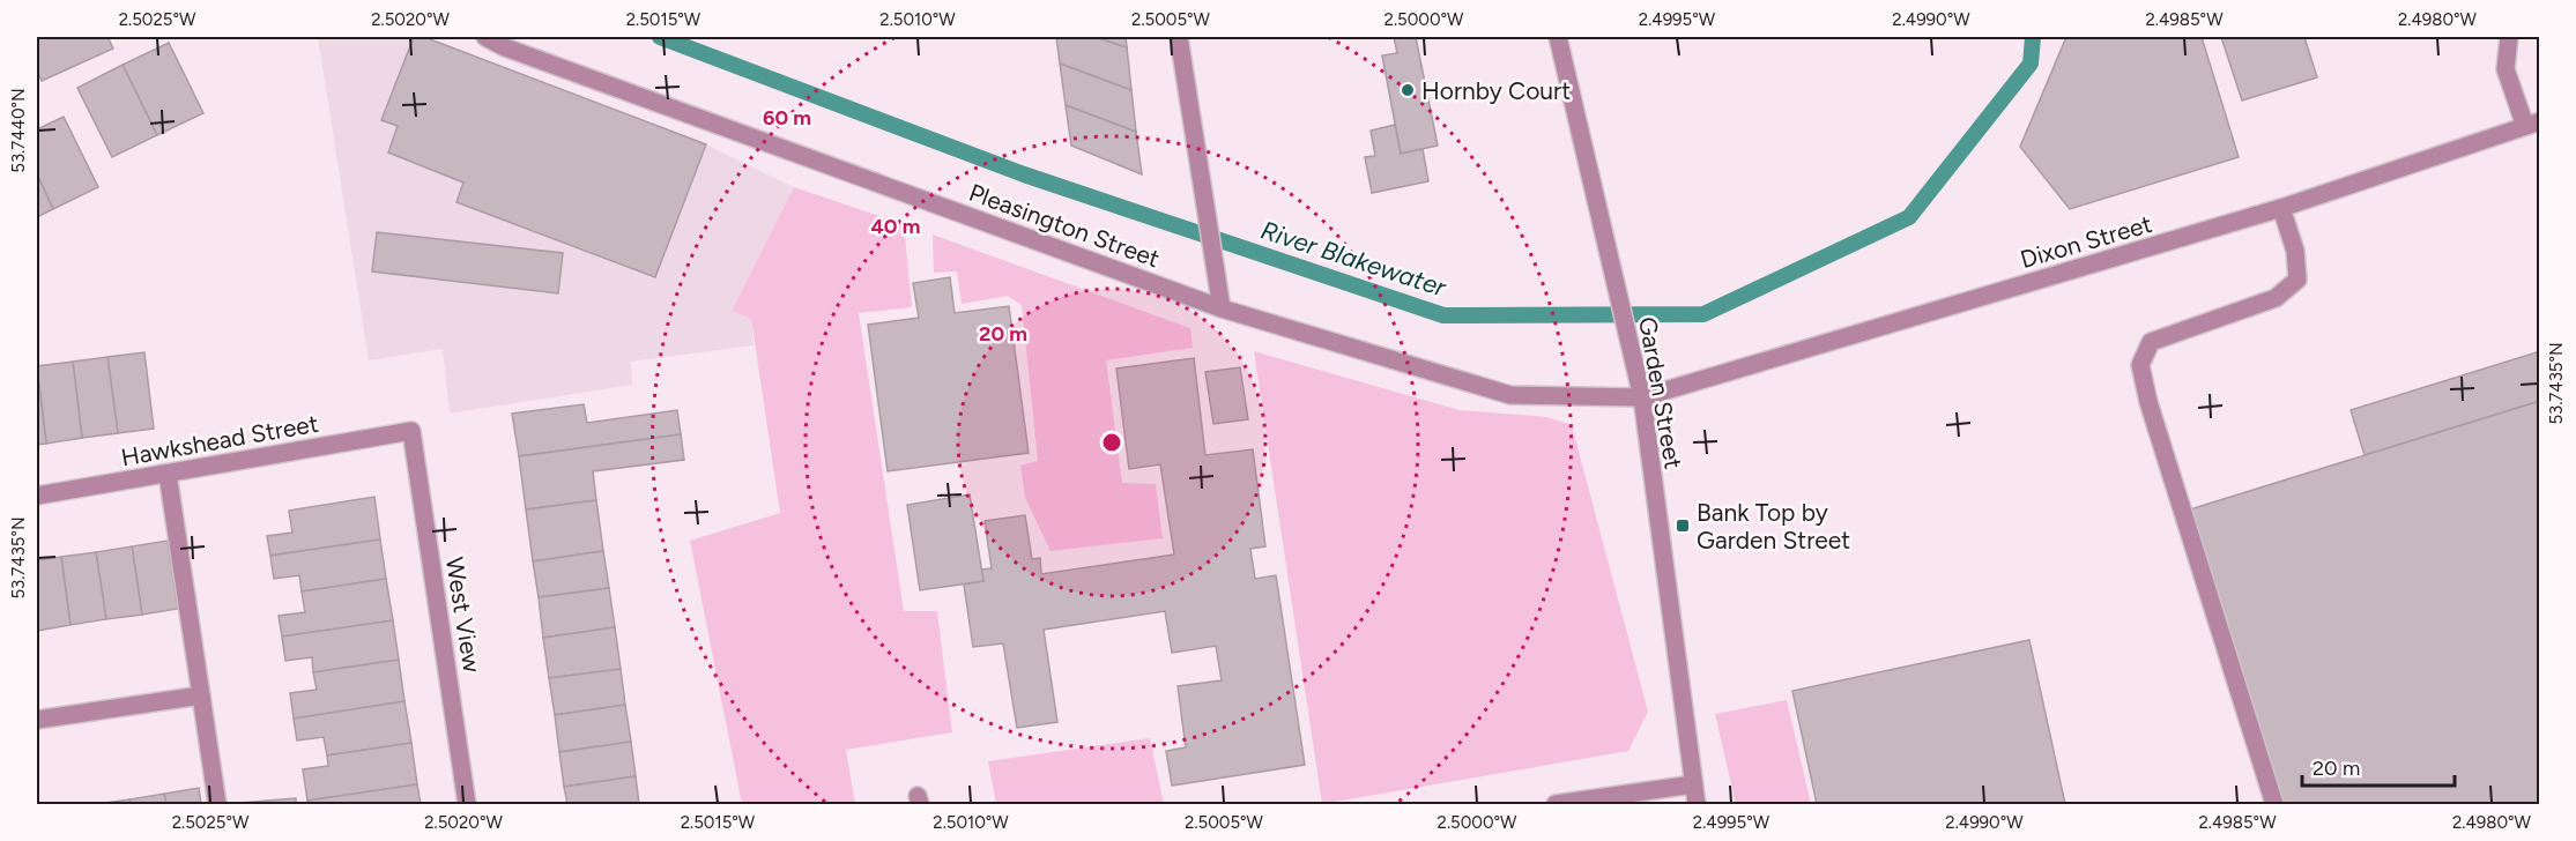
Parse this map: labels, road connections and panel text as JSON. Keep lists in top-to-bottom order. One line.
{"streets":{"street":["Pleasington Street","Dixon Street","Garden Street","Hawkshead Street","West View"]},"crossings":[["Pleasington Street","Dixon Street"],["Pleasington Street","Garden Street"],["Dixon Street","Garden Street"],["Hawkshead Street","West View"]],"water":["River Blakewater"],"places":{"other":["Hornby Court"],"transit":["Bank Top by Garden Street"]},"scale_bar":"20 m","coordinates":["2.5025°W","2.5020°W","2.5015°W","2.5010°W","2.5005°W","2.5000°W","2.4995°W","2.4990°W","2.4985°W","2.4980°W","53.7440°N","53.7435°N"],"rings":["60 m","40 m","20 m"]}
